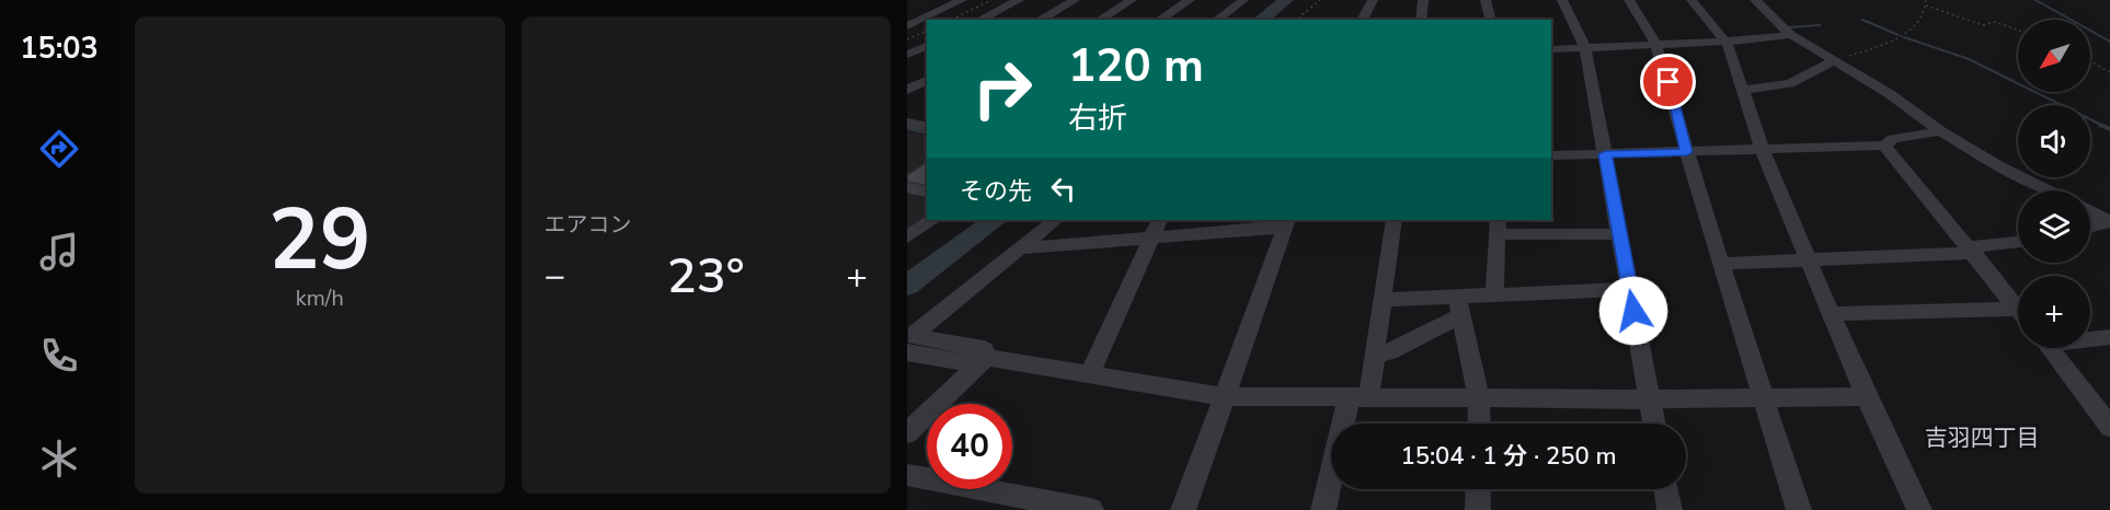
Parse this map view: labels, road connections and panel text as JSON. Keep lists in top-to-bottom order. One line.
{"districts":["吉羽四丁目"],"north":"bottom left","page":{"tabs":"15:03","tile":[["29","km/h"],"エアコン"],"map_buttons":"+","turn":["120 m","右折"],"then":"その先","heat":["−","23°","+"],"limit":"40","trip":"15:04 · 1 分 · 250 m"}}
